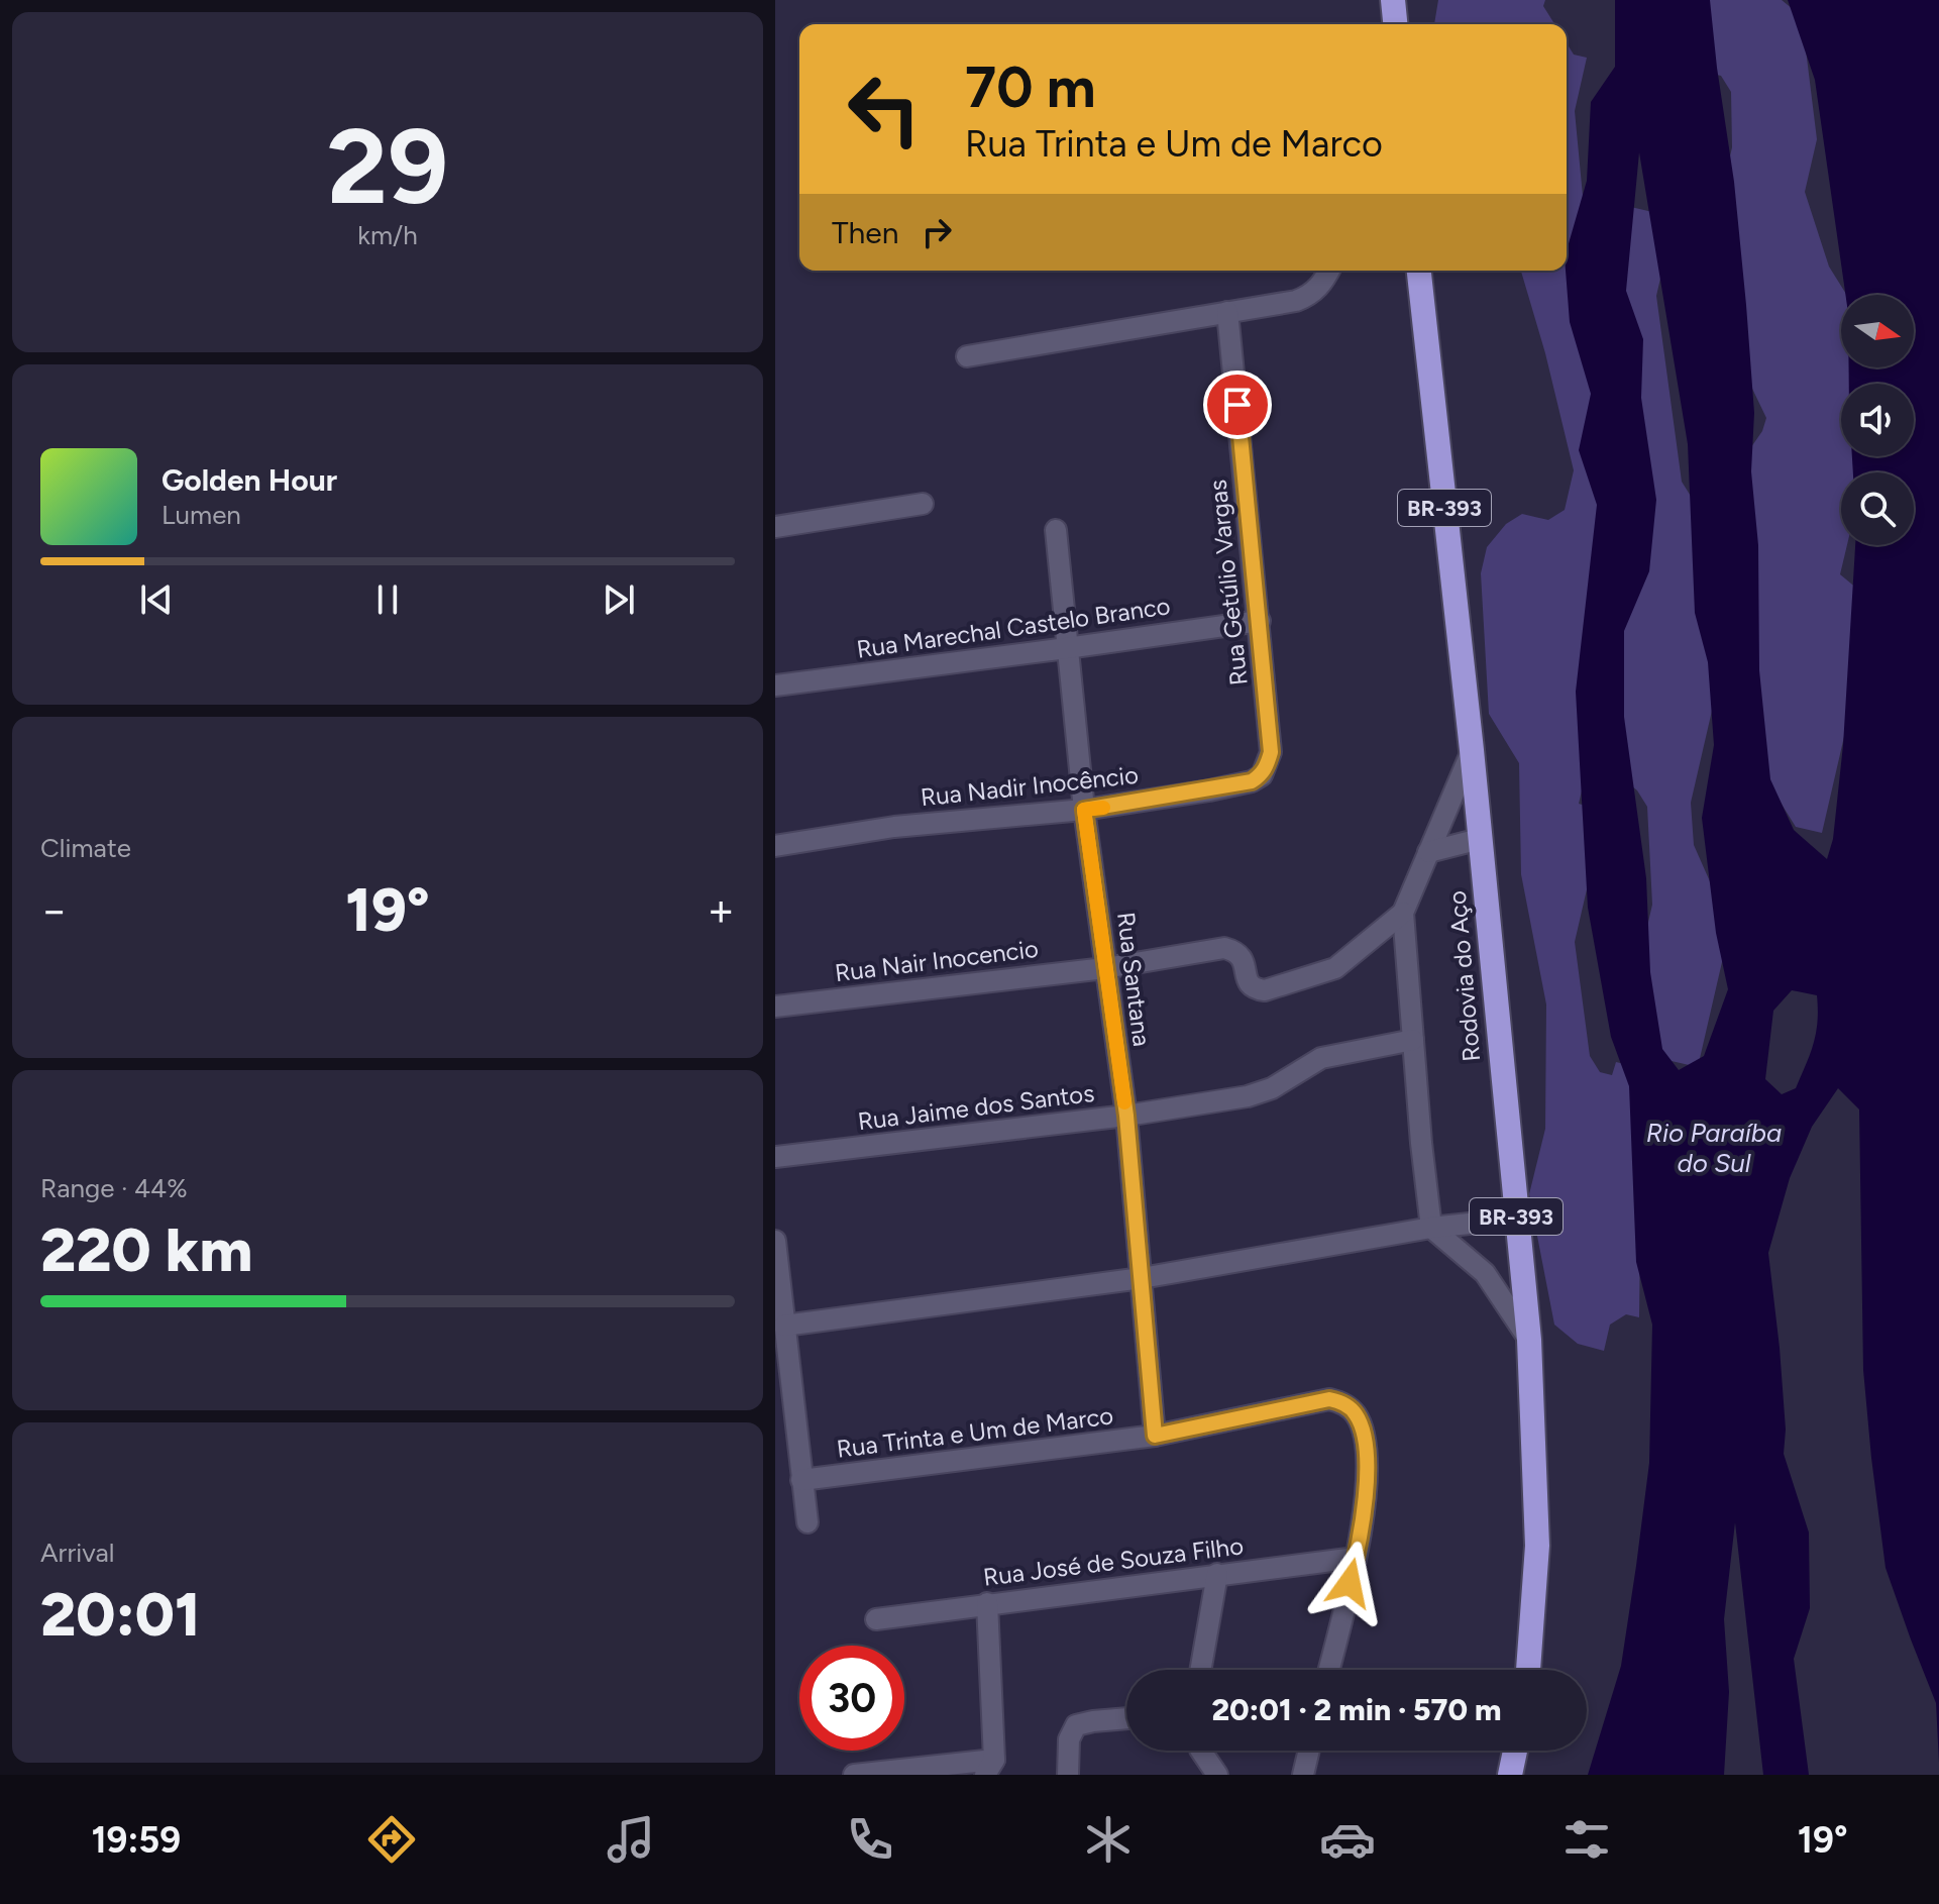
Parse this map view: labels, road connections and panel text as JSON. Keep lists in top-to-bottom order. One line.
{"streets":{"highway":["BR-393","Rodovia do Aço"],"street":["Rua Getúlio Vargas","Rua Marechal Castelo Branco","Rua Nadir Inocêncio","Rua Nair Inocencio","Rua Santana","Rua Jaime dos Santos","Rua Trinta e Um de Marco","Rua José de Souza Filho"]},"crossings":[["Rua Getúlio Vargas","Rua Marechal Castelo Branco"],["Rua Getúlio Vargas","Rua Nadir Inocêncio"],["Rua Marechal Castelo Branco","Rua Santana"],["Rua Nadir Inocêncio","Rua Santana"],["Rua Nair Inocencio","Rua Santana"],["Rua Santana","Rua Jaime dos Santos"],["Rua Santana","Rua Trinta e Um de Marco"],["Rua Trinta e Um de Marco","Rua José de Souza Filho"]],"water":["Rio Paraíba do Sul"],"north":"right","page":{"tile":[["29","km/h"],"Climate",["Range · 44%","220 km"],["Arrival","20:01"]],"turn":["70 m","Rua Trinta e Um de Marco"],"then":"Then","song":["Golden Hour","Lumen"],"heat":["−","19°","+"],"limit":"30","trip":"20:01 · 2 min · 570 m","tabs":["19:59","19°"]}}
